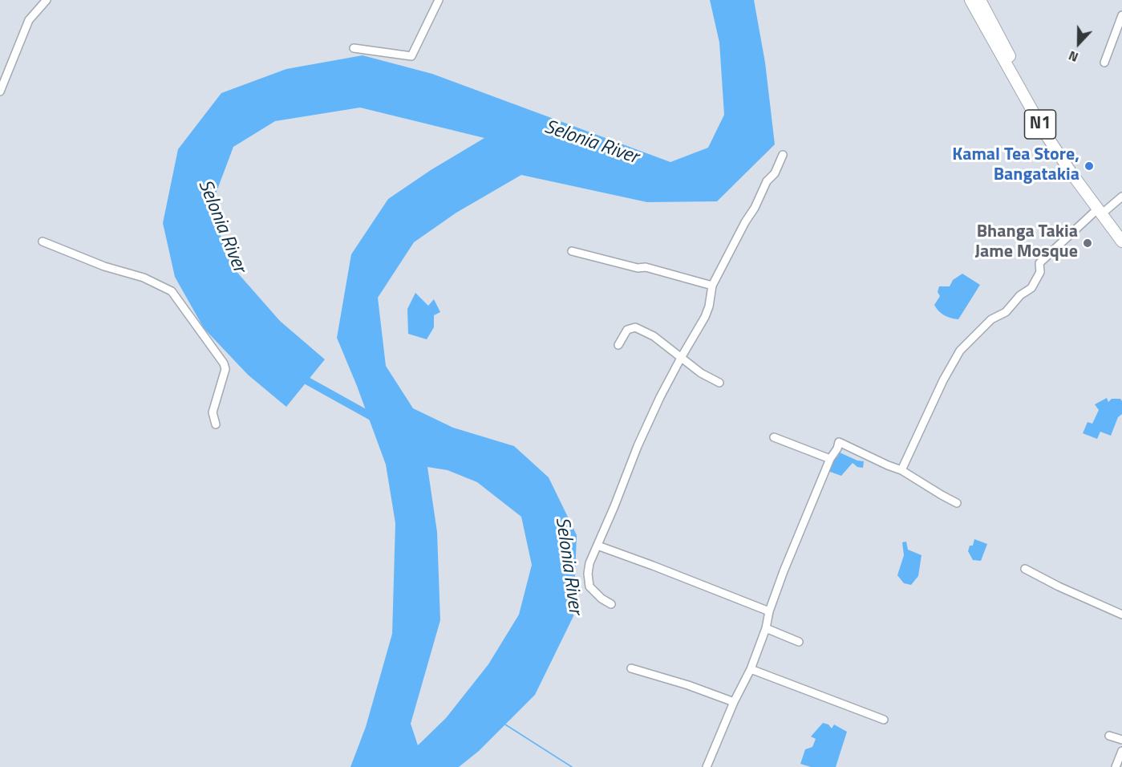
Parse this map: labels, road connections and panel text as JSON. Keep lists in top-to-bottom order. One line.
{"streets":{"highway":["N1"]},"water":["Selonia River"],"places":["Kamal Tea Store, Bangatakia","Bhanga Takia Jame Mosque"],"north":"bottom"}
